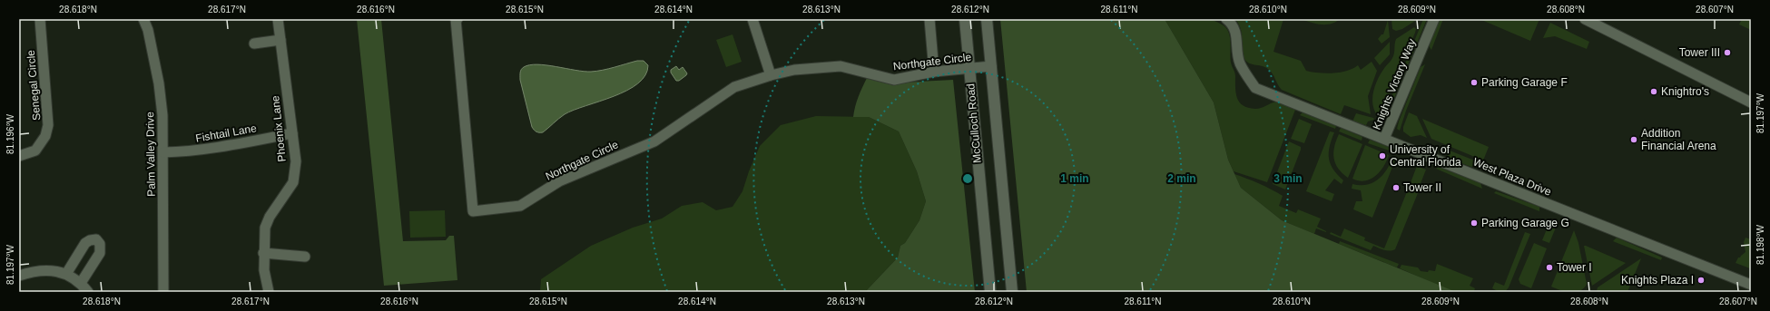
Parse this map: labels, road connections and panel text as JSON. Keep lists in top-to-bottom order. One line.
{"streets":{"main road":["McCulloch Road"],"street":["Northgate Circle","Knights Victory Way","Senegal Circle","Phoenix Lane","Fishtail Lane","Palm Valley Drive","West Plaza Drive"]},"crossings":[["Northgate Circle","McCulloch Road"],["Knights Victory Way","West Plaza Drive"],["Phoenix Lane","Fishtail Lane"],["Fishtail Lane","Palm Valley Drive"]],"places":["Tower III","Parking Garage F","Knightro's","Addition Financial Arena","University of Central Florida","Tower II","Parking Garage G","Tower I","Knights Plaza I"],"coordinates":["28.618°N","28.617°N","28.616°N","28.615°N","28.614°N","28.613°N","28.612°N","28.611°N","28.610°N","28.609°N","28.608°N","28.607°N","81.197°W","81.196°W","81.198°W"],"rings":["1 min","2 min","3 min"]}
